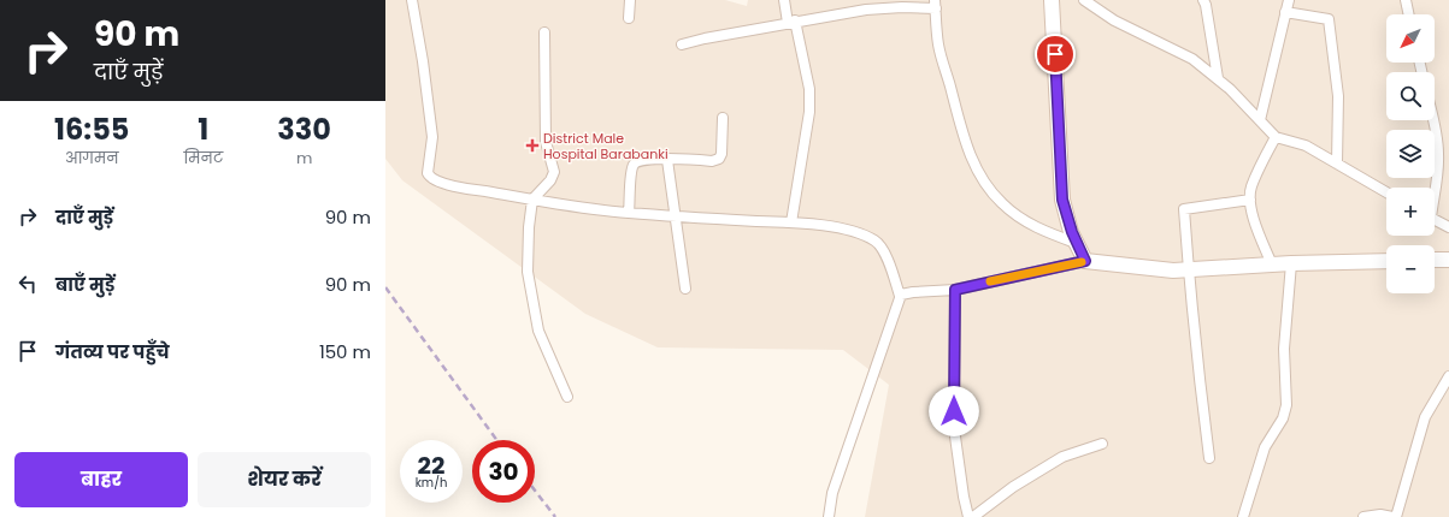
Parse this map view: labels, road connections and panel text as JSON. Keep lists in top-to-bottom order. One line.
{"places":{"health":["District Male Hospital Barabanki"]},"north":"bottom left","page":{"turn":["90 m","दाएँ मुड़ें"],"map_buttons":["+","−"],"eta":["16:55","आगमन","1","मिनट","330","m"],"list":[{"name":"दाएँ मुड़ें","value":"90 m"},{"name":"बाएँ मुड़ें","value":"90 m"},{"name":"गंतव्य पर पहुँचे","value":"150 m"}],"speed":"22 km/h","limit":"30","buttons":["बाहर","शेयर करें"]}}
